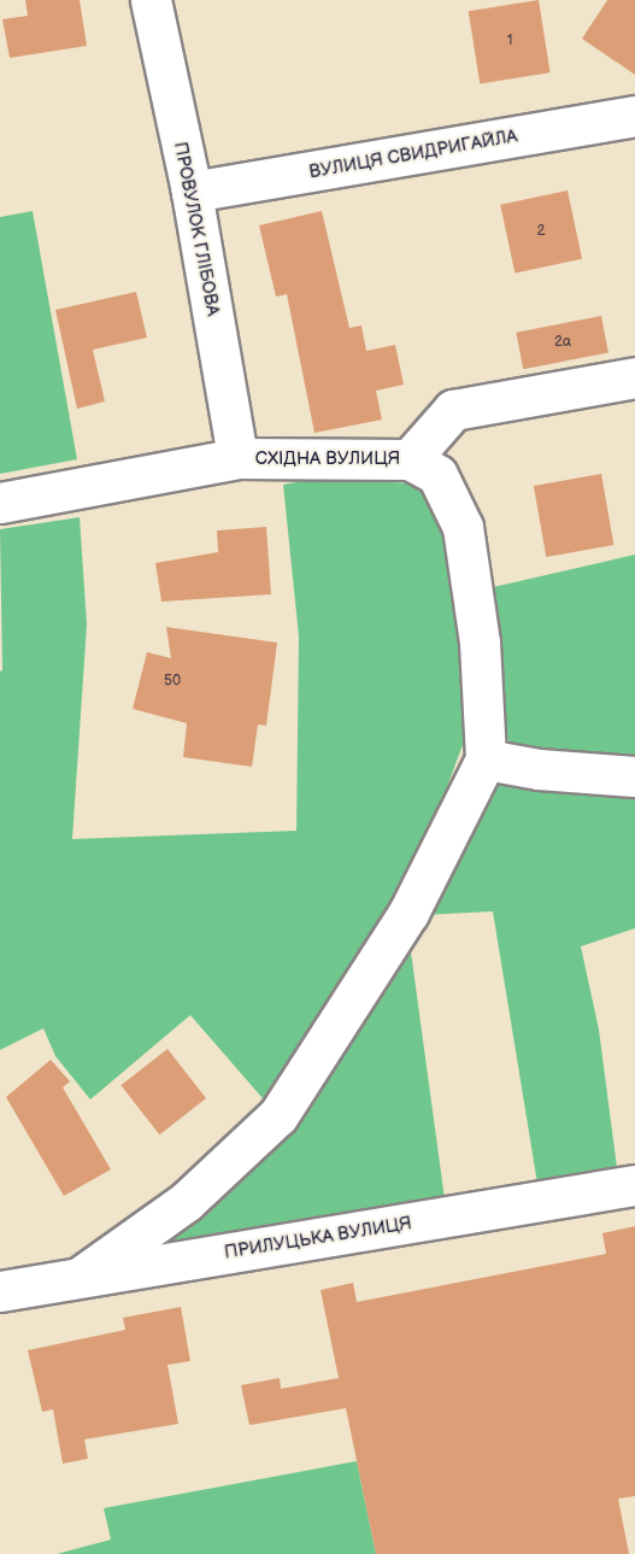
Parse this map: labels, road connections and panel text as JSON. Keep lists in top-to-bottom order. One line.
{"streets":{"street":["ВУЛИЦЯ СВИДРИГАЙЛА","ПРОВУЛОК ГЛІБОВА","СХІДНА ВУЛИЦЯ","ПРИЛУЦЬКА ВУЛИЦЯ"]},"crossings":[["ВУЛИЦЯ СВИДРИГАЙЛА","ПРОВУЛОК ГЛІБОВА"],["ПРОВУЛОК ГЛІБОВА","СХІДНА ВУЛИЦЯ"]],"house_numbers":["1","2","2а","50"]}
